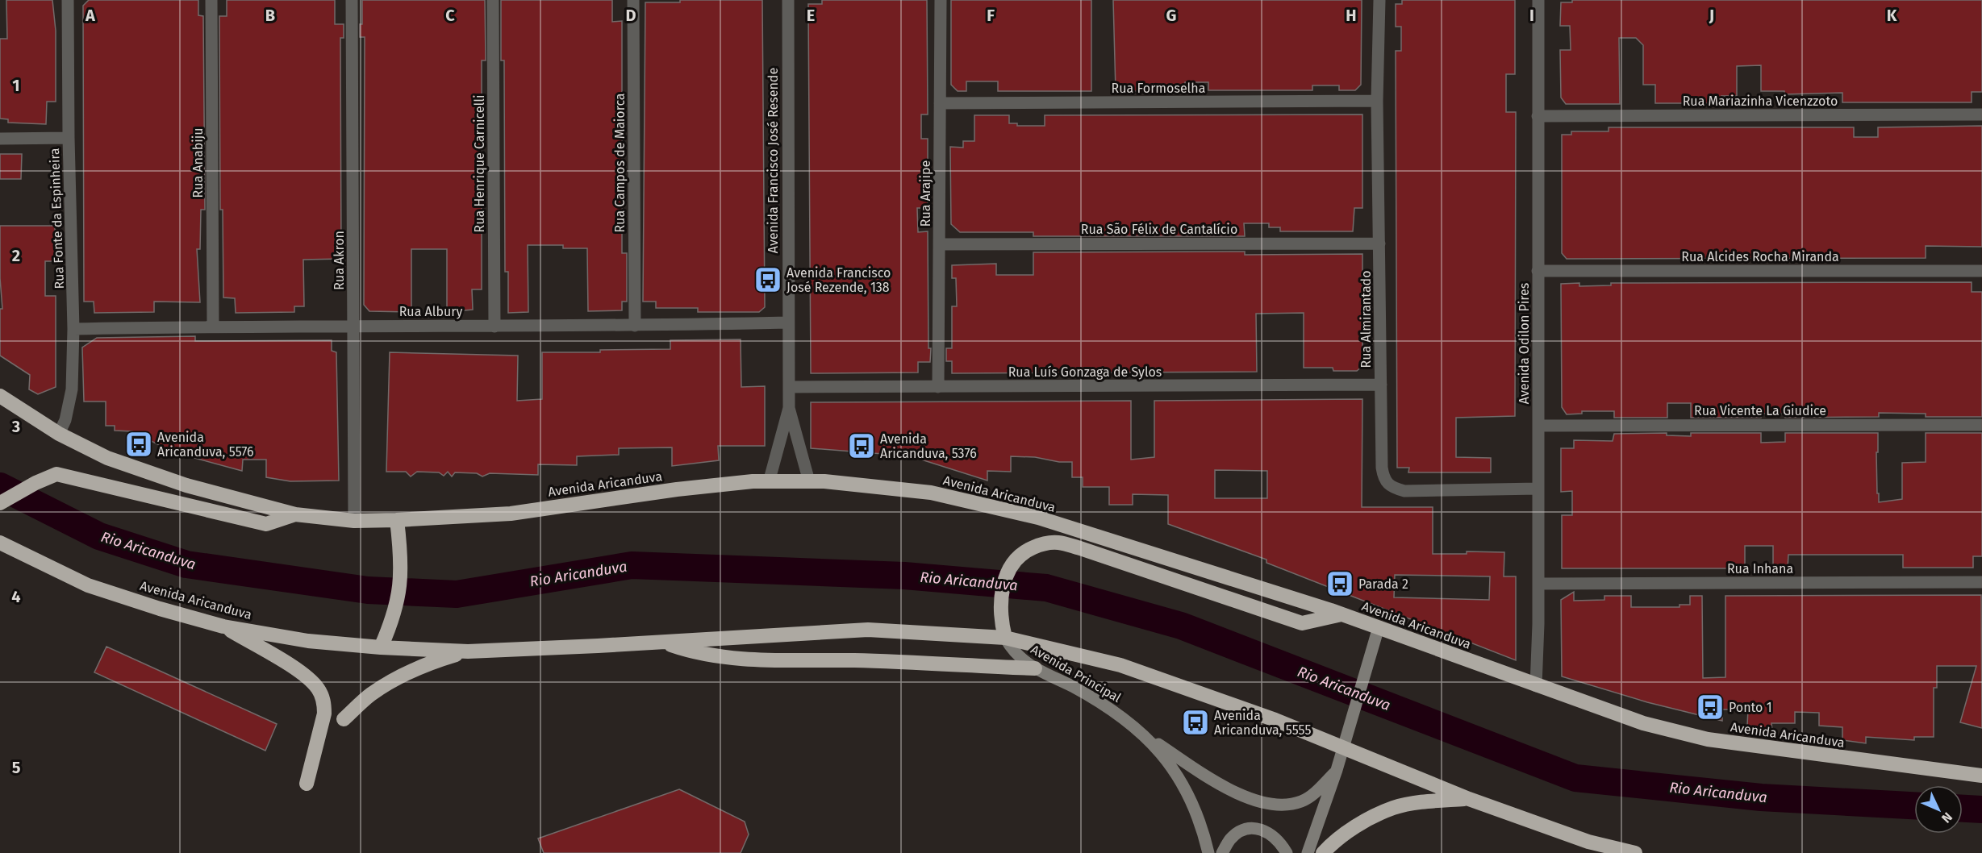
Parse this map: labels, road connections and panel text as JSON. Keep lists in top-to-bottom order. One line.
{"streets":{"highway":["Avenida Aricanduva"],"street":["Rua Formoselha","Rua Mariazinha Vicenzzoto","Avenida Francisco José Resende","Rua Anabiju","Rua Campos de Maiorca","Rua Henrique Carnicelli","Rua Arajipe","Rua Fonte da Espinheira","Rua São Félix de Cantalício","Rua Alcides Rocha Miranda","Rua Akron","Rua Albury","Rua Almirantado","Avenida Odilon Pires","Rua Luís Gonzaga de Sylos","Rua Vicente La Giudice","Rua Inhana","Avenida Principal"]},"crossings":[["Rua Formoselha","Rua Arajipe"],["Rua Formoselha","Rua Almirantado"],["Rua Mariazinha Vicenzzoto","Avenida Odilon Pires"],["Avenida Francisco José Resende","Rua Albury"],["Avenida Francisco José Resende","Rua Luís Gonzaga de Sylos"],["Avenida Francisco José Resende","Avenida Aricanduva"],["Rua Anabiju","Rua Albury"],["Rua Campos de Maiorca","Rua Albury"],["Rua Henrique Carnicelli","Rua Albury"],["Rua Arajipe","Rua São Félix de Cantalício"],["Rua Arajipe","Rua Luís Gonzaga de Sylos"],["Rua Fonte da Espinheira","Rua Albury"],["Rua Fonte da Espinheira","Avenida Aricanduva"],["Rua São Félix de Cantalício","Rua Almirantado"],["Rua Alcides Rocha Miranda","Avenida Odilon Pires"],["Rua Akron","Rua Albury"],["Rua Akron","Avenida Aricanduva"],["Rua Almirantado","Avenida Odilon Pires"],["Rua Almirantado","Rua Luís Gonzaga de Sylos"],["Avenida Odilon Pires","Rua Vicente La Giudice"],["Avenida Odilon Pires","Avenida Aricanduva"],["Avenida Odilon Pires","Rua Inhana"],["Avenida Aricanduva","Avenida Principal"]],"water":["Rio Aricanduva"],"places":{"bus stop":["Avenida Francisco José Rezende, 138","Avenida Aricanduva, 5576","Avenida Aricanduva, 5376","Parada 2","Ponto 1","Avenida Aricanduva, 5555"]},"north":"bottom right","grid":{"columns":["A","B","C","D","E","F","G","H","I","J","K"],"rows":["1","2","3","4","5"]}}
